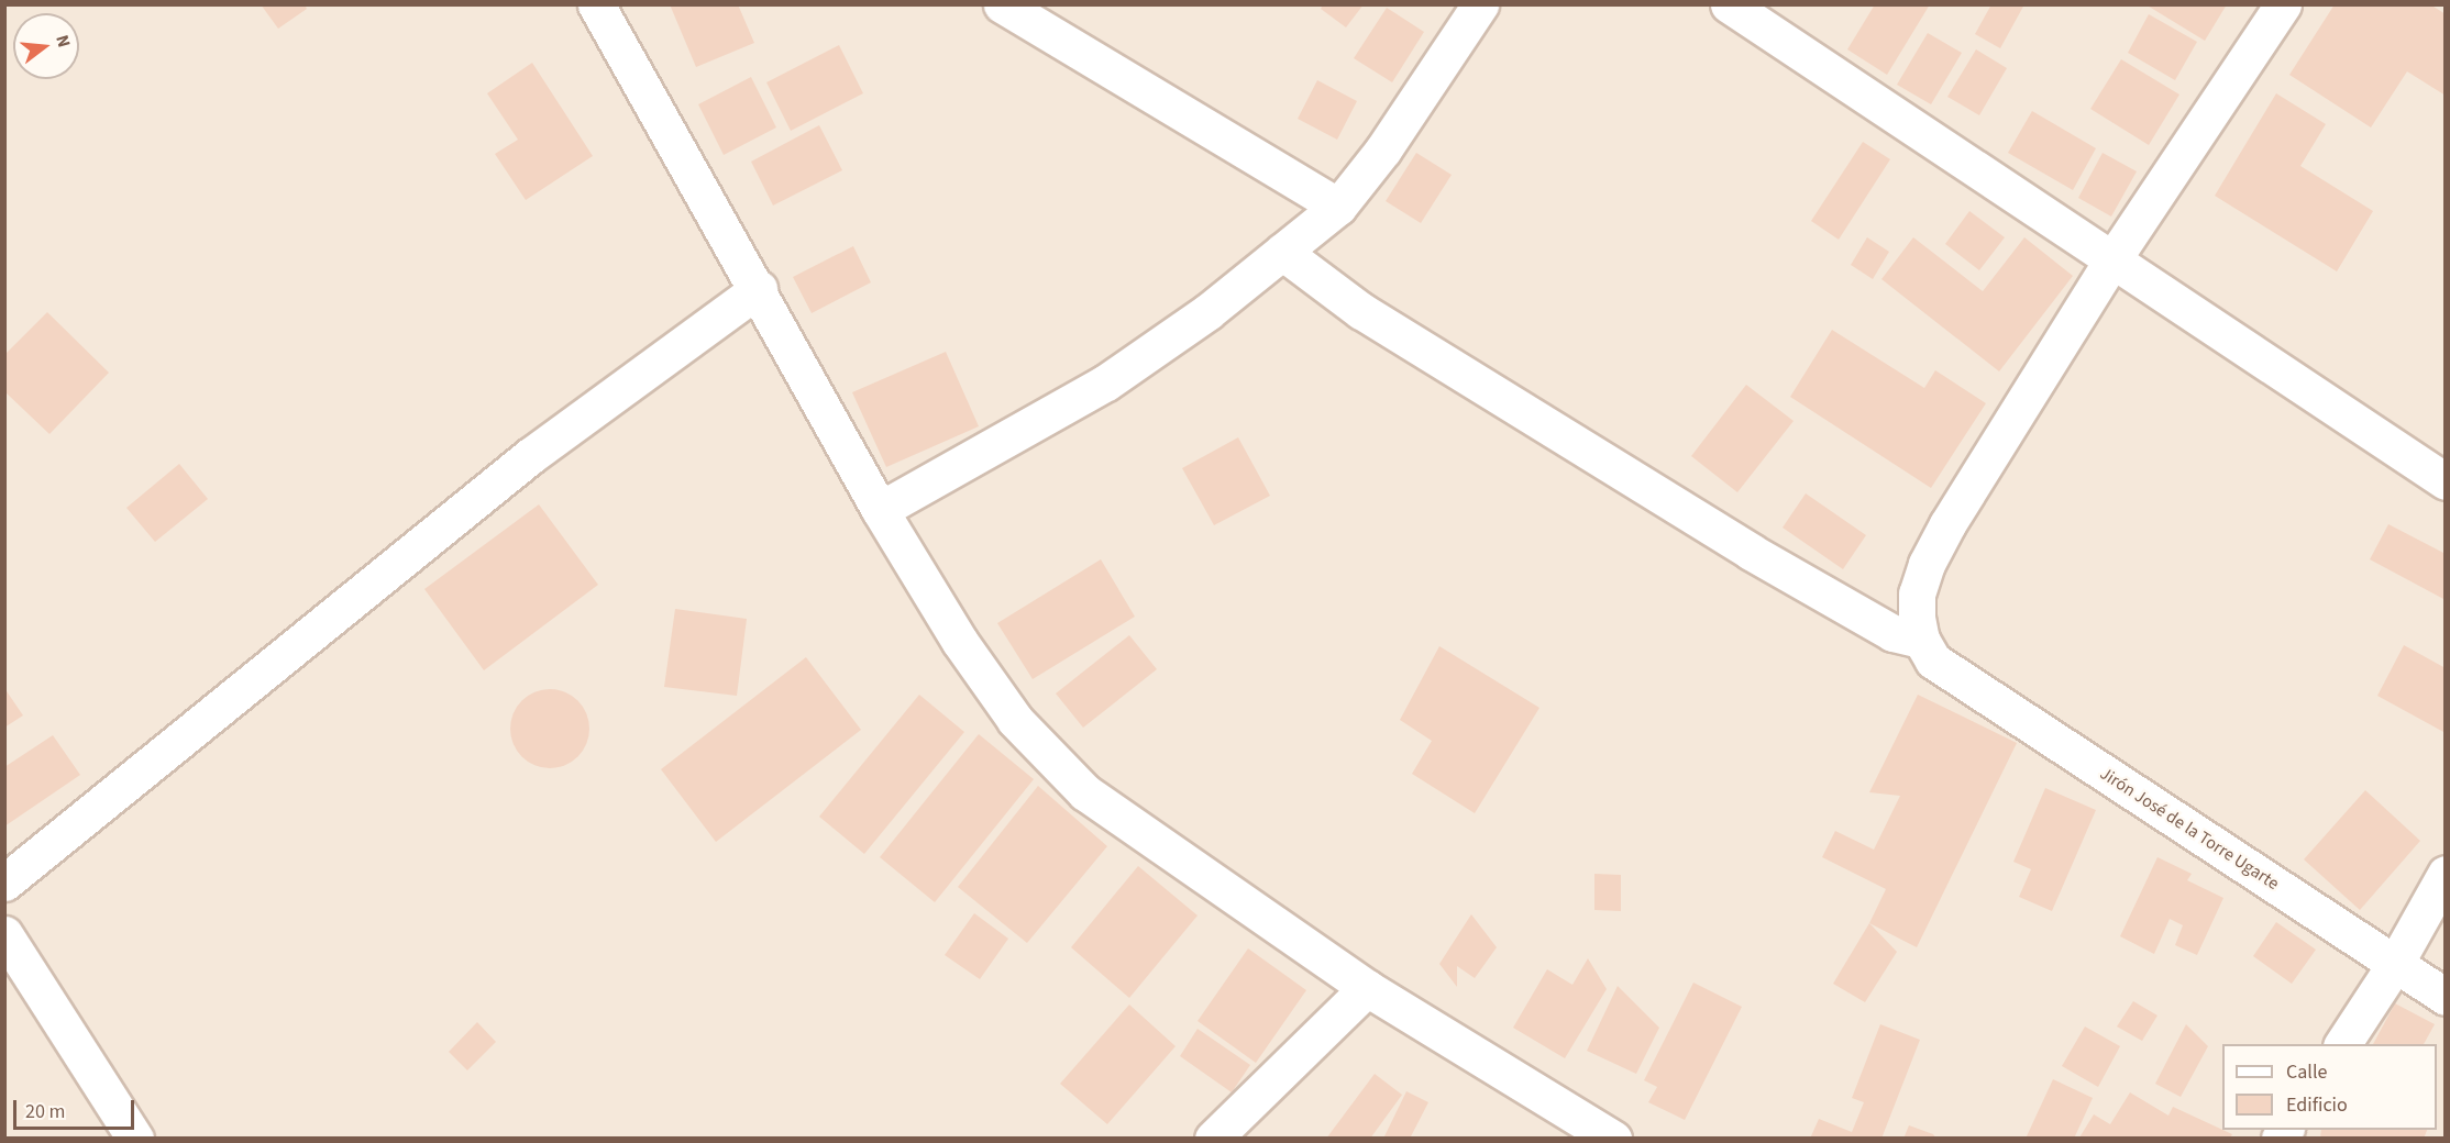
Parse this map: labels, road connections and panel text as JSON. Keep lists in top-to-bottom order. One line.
{"streets":{"street":["Jirón José de la Torre Ugarte"]},"legend":["Calle","Edificio"],"scale_bar":"20 m","north":"right"}
